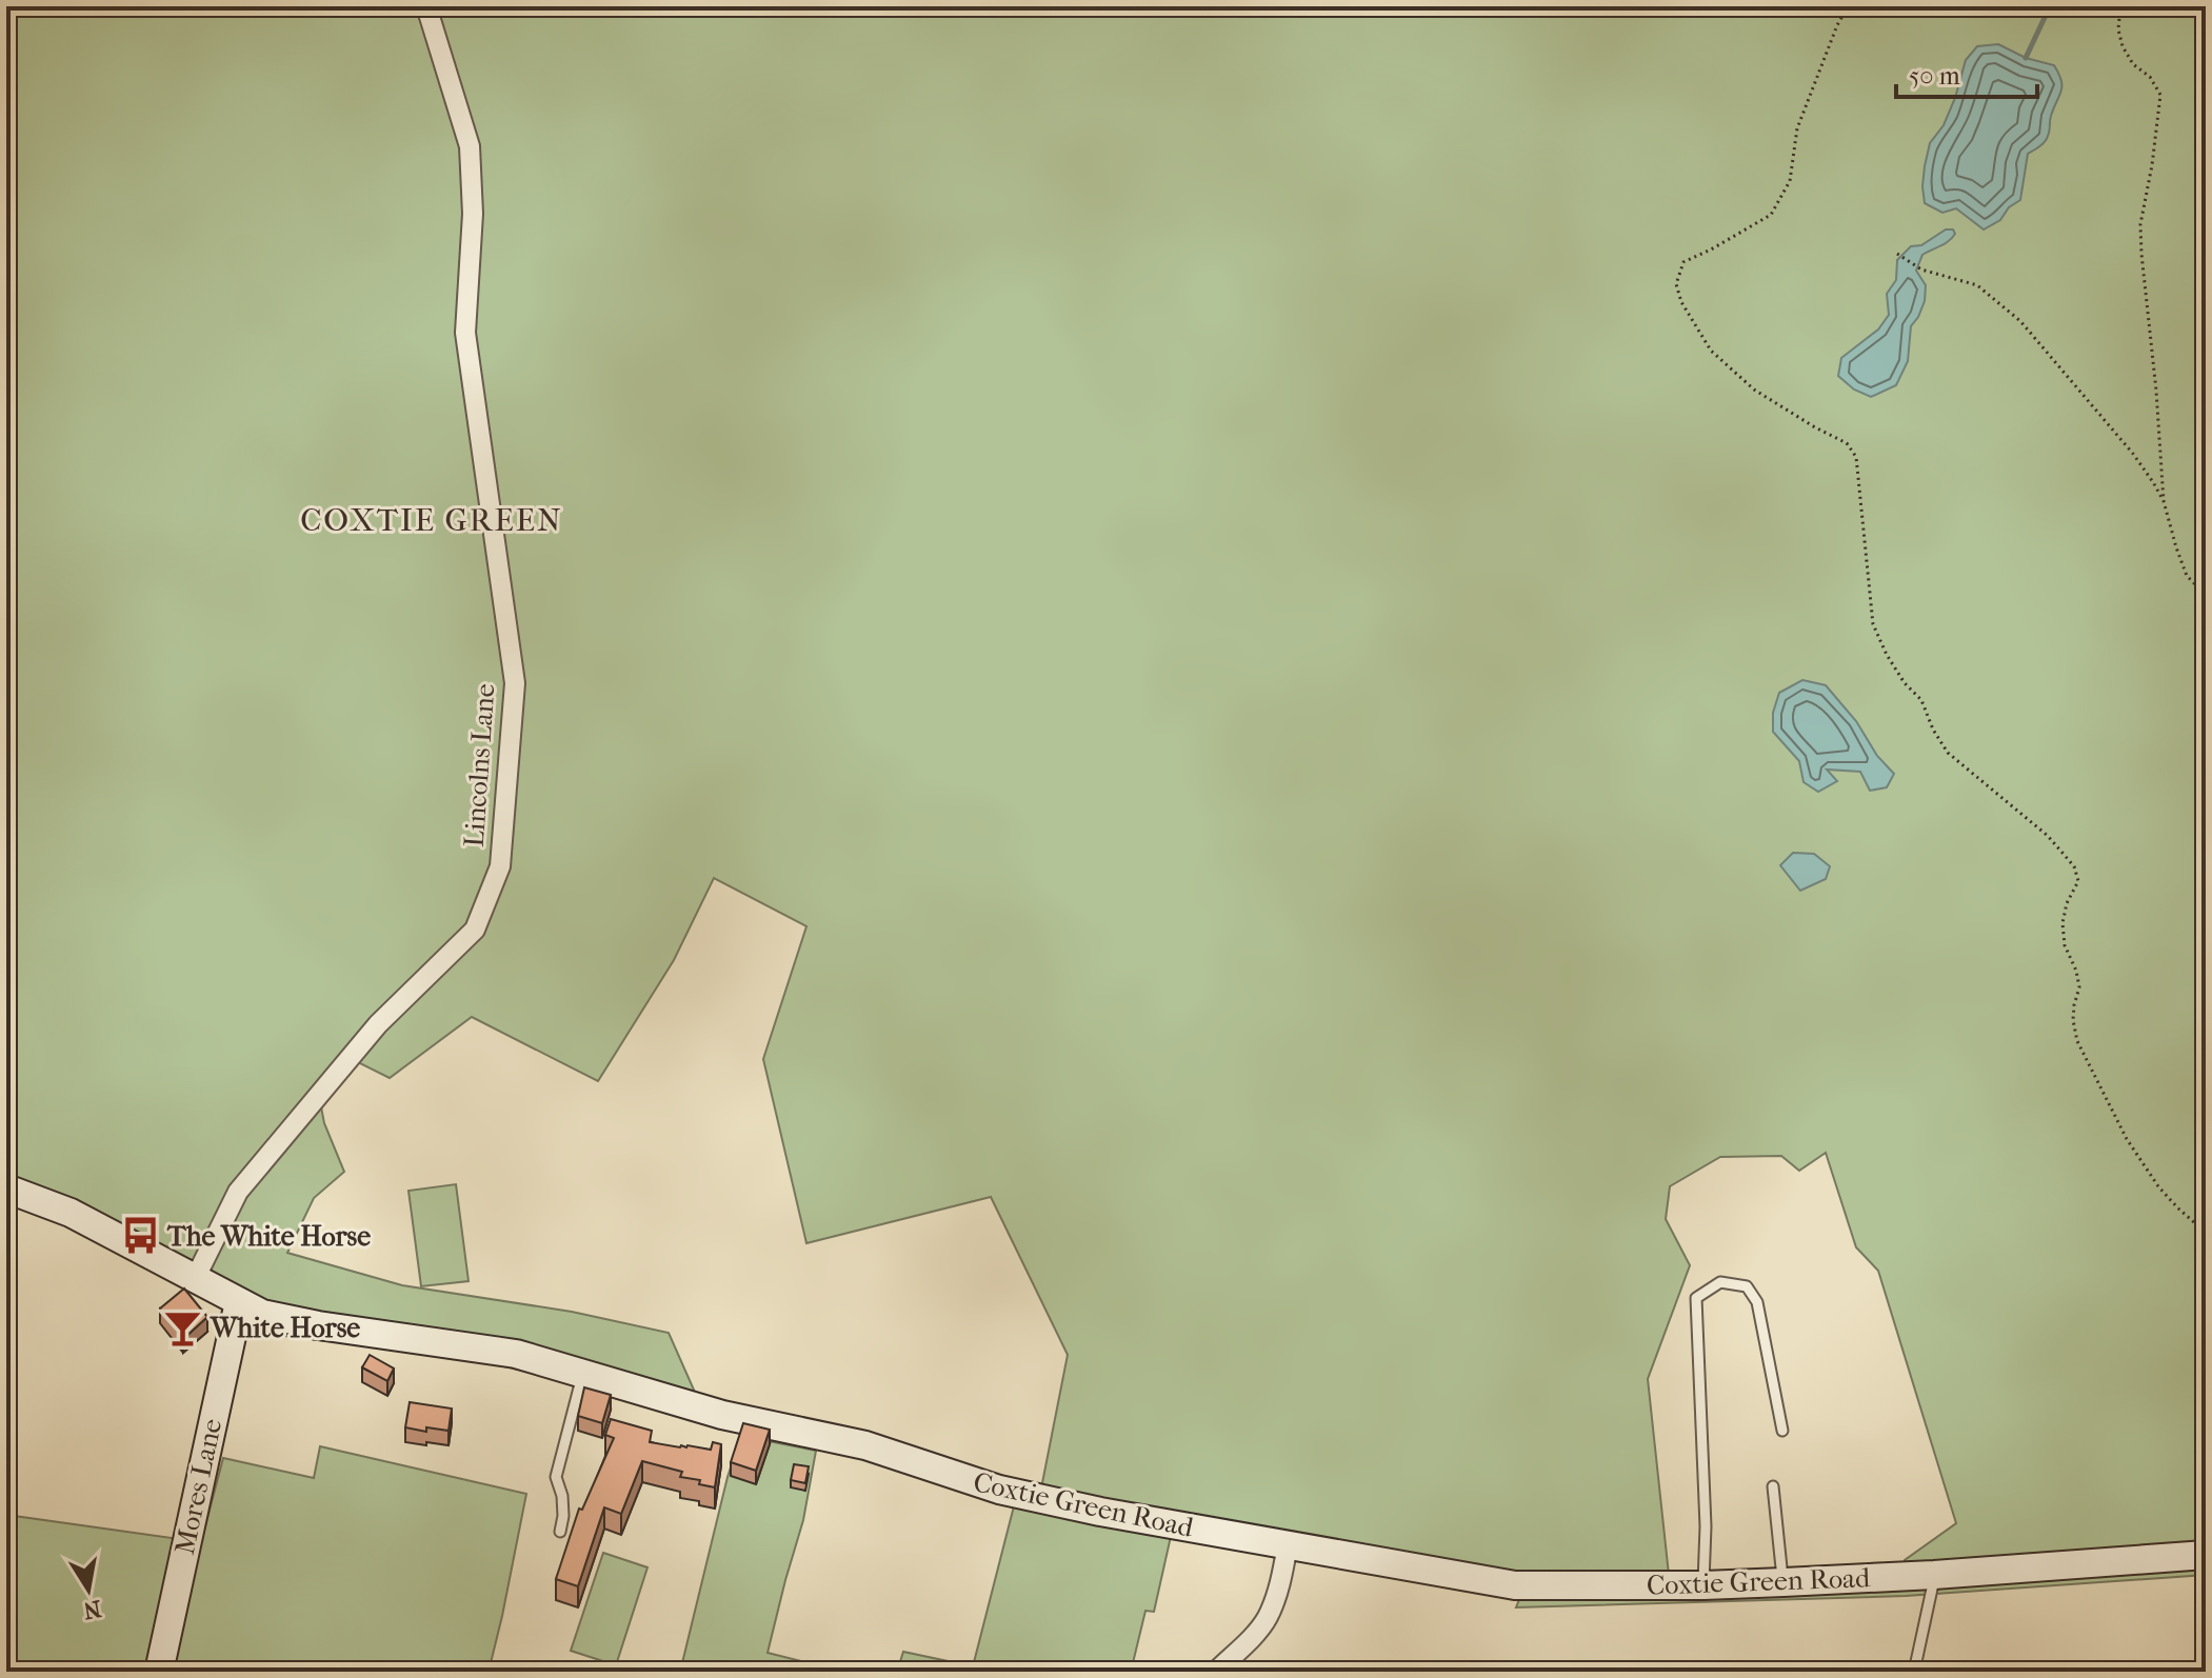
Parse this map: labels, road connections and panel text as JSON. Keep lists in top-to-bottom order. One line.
{"streets":{"street":["Lincolns Lane","Mores Lane","Coxtie Green Road"]},"crossings":[["Lincolns Lane","Coxtie Green Road"],["Mores Lane","Coxtie Green Road"]],"districts":["COXTIE GREEN"],"places":{"bus stop":["The White Horse"],"bar":["White Horse"]},"scale_bar":"50 m","north":"bottom"}
